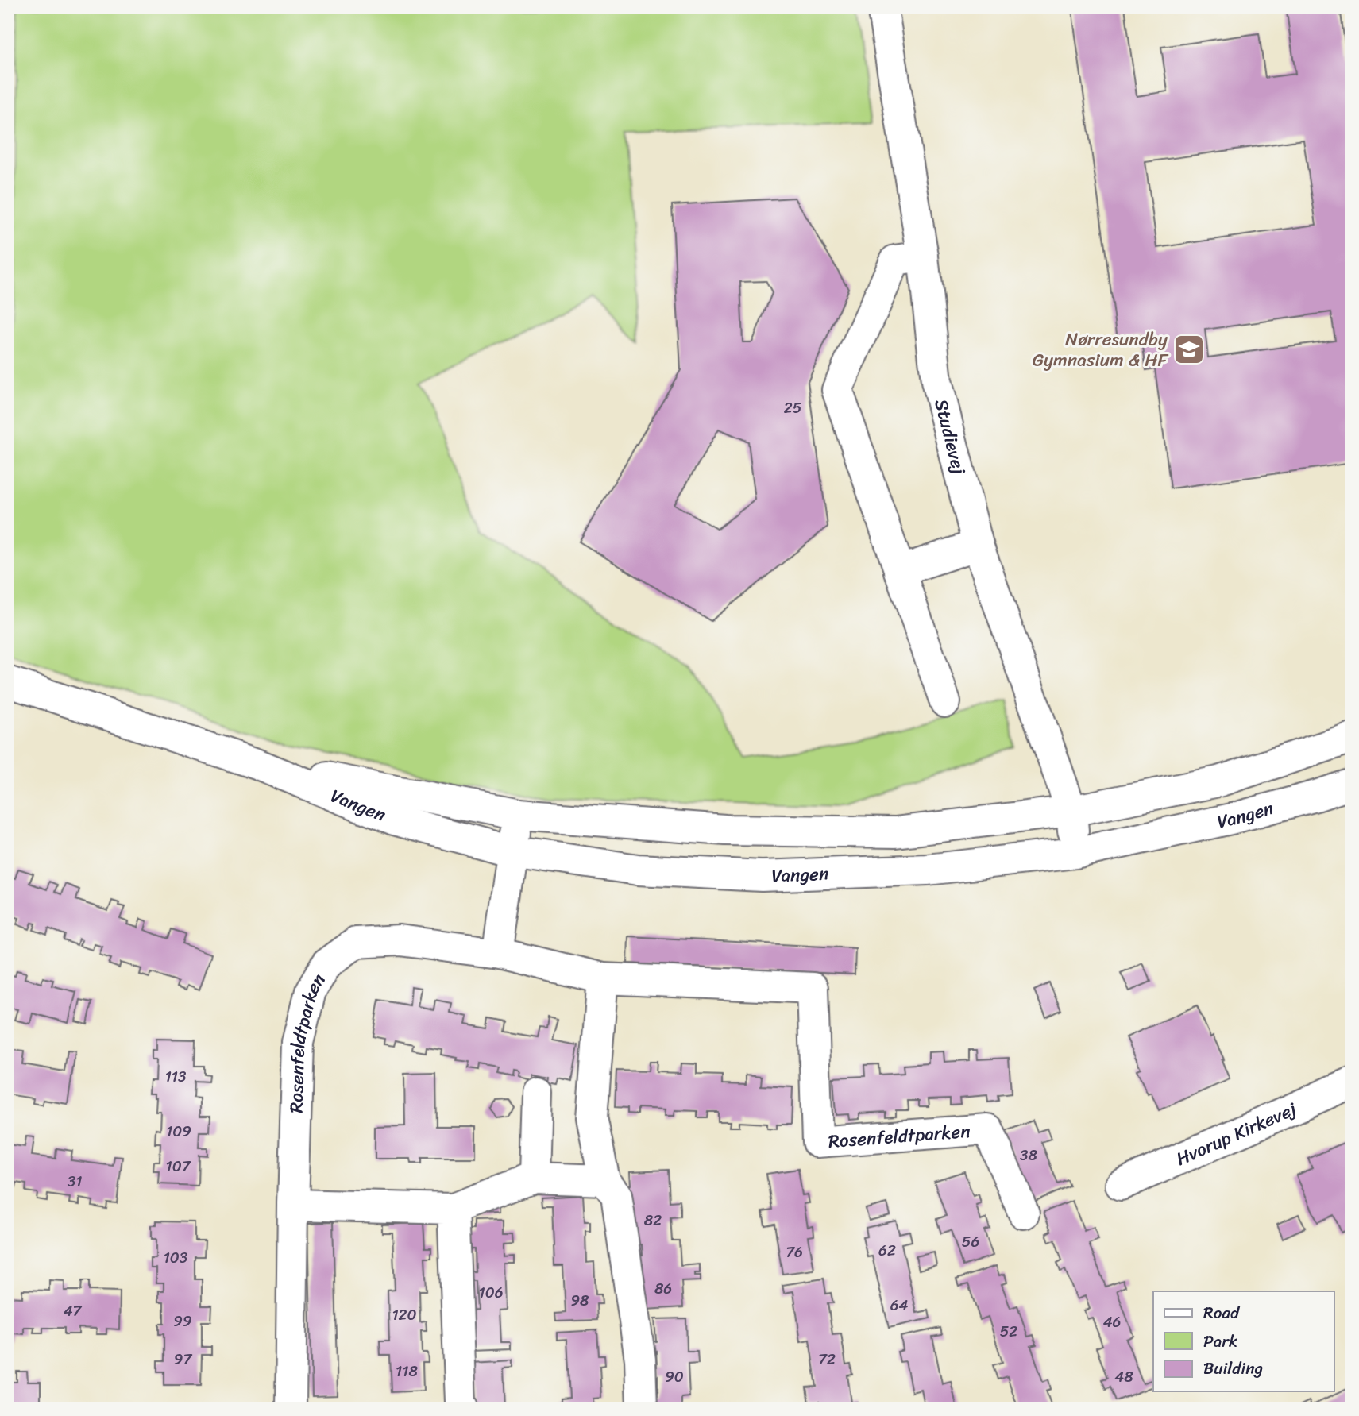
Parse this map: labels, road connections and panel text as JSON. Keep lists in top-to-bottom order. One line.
{"streets":{"street":["Studievej","Vangen","Rosenfeldtparken","Hvorup Kirkevej"]},"crossings":[["Studievej","Vangen"]],"places":{"school or university":["Nørresundby Gymnasium & HF"]},"house_numbers":["25","113","109","38","107","31","82","56","62","76","103","86","106","98","64","47","120","99","46","52","97","72","118","90","48"],"legend":["Road","Park","Building"]}
